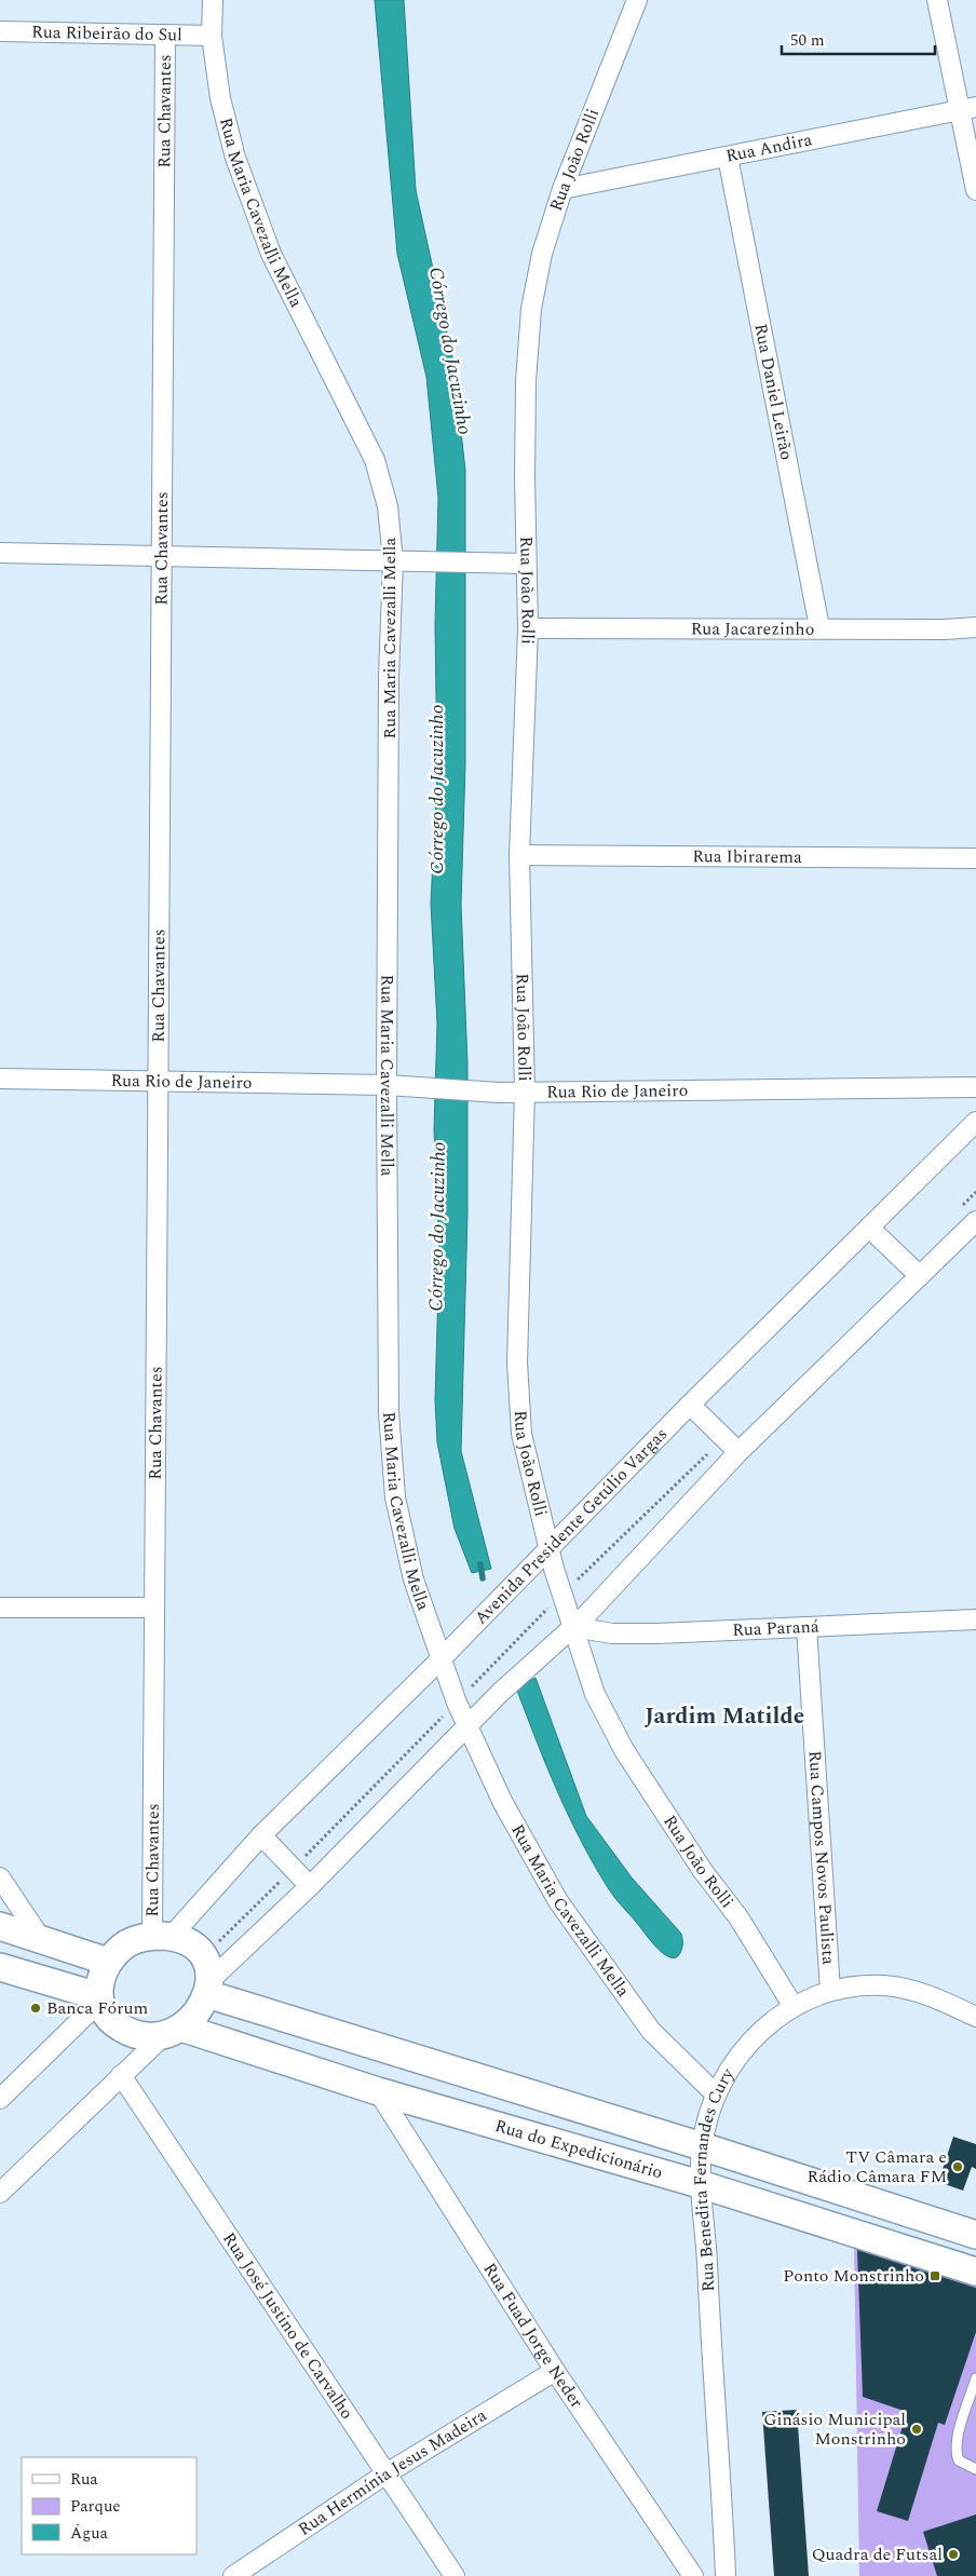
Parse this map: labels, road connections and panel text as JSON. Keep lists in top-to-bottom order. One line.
{"streets":{"main road":["Rua do Expedicionário"],"street":["Rua Ribeirão do Sul","Rua Chavantes","Rua Andira","Rua João Rolli","Rua Maria Cavezalli Mella","Rua Daniel Leirão","Rua Jacarezinho","Rua Ibirarema","Rua Rio de Janeiro","Avenida Presidente Getúlio Vargas","Rua Paraná","Rua Campos Novos Paulista","Rua Benedita Fernandes Cury","Rua José Justino de Carvalho","Rua Fuad Jorge Neder","Rua Hermínia Jesus Madeira"]},"crossings":[["Rua Ribeirão do Sul","Rua Chavantes"],["Rua Ribeirão do Sul","Rua Maria Cavezalli Mella"],["Rua Chavantes","Rua Rio de Janeiro"],["Rua Chavantes","Avenida Presidente Getúlio Vargas"],["Rua Chavantes","Rua do Expedicionário"],["Rua Andira","Rua João Rolli"],["Rua Andira","Rua Daniel Leirão"],["Rua João Rolli","Rua Jacarezinho"],["Rua João Rolli","Rua Ibirarema"],["Rua João Rolli","Rua Rio de Janeiro"],["Rua João Rolli","Avenida Presidente Getúlio Vargas"],["Rua João Rolli","Rua Paraná"],["Rua João Rolli","Rua Benedita Fernandes Cury"],["Rua Maria Cavezalli Mella","Rua Rio de Janeiro"],["Rua Maria Cavezalli Mella","Avenida Presidente Getúlio Vargas"],["Rua Maria Cavezalli Mella","Rua Benedita Fernandes Cury"],["Rua Daniel Leirão","Rua Jacarezinho"],["Avenida Presidente Getúlio Vargas","Rua do Expedicionário"],["Rua Paraná","Rua Campos Novos Paulista"],["Rua Campos Novos Paulista","Rua Benedita Fernandes Cury"],["Rua do Expedicionário","Rua Benedita Fernandes Cury"],["Rua do Expedicionário","Rua Fuad Jorge Neder"],["Rua José Justino de Carvalho","Rua Hermínia Jesus Madeira"],["Rua Fuad Jorge Neder","Rua Hermínia Jesus Madeira"]],"districts":["Jardim Matilde"],"water":["Córrego do Jacuzinho"],"places":{"other":["Banca Fórum","TV Câmara e Rádio Câmara FM","Ginásio Municipal Monstrinho","Quadra de Futsal"],"transit":["Ponto Monstrinho"]},"legend":["Rua","Parque","Água"],"scale_bar":"50 m"}
